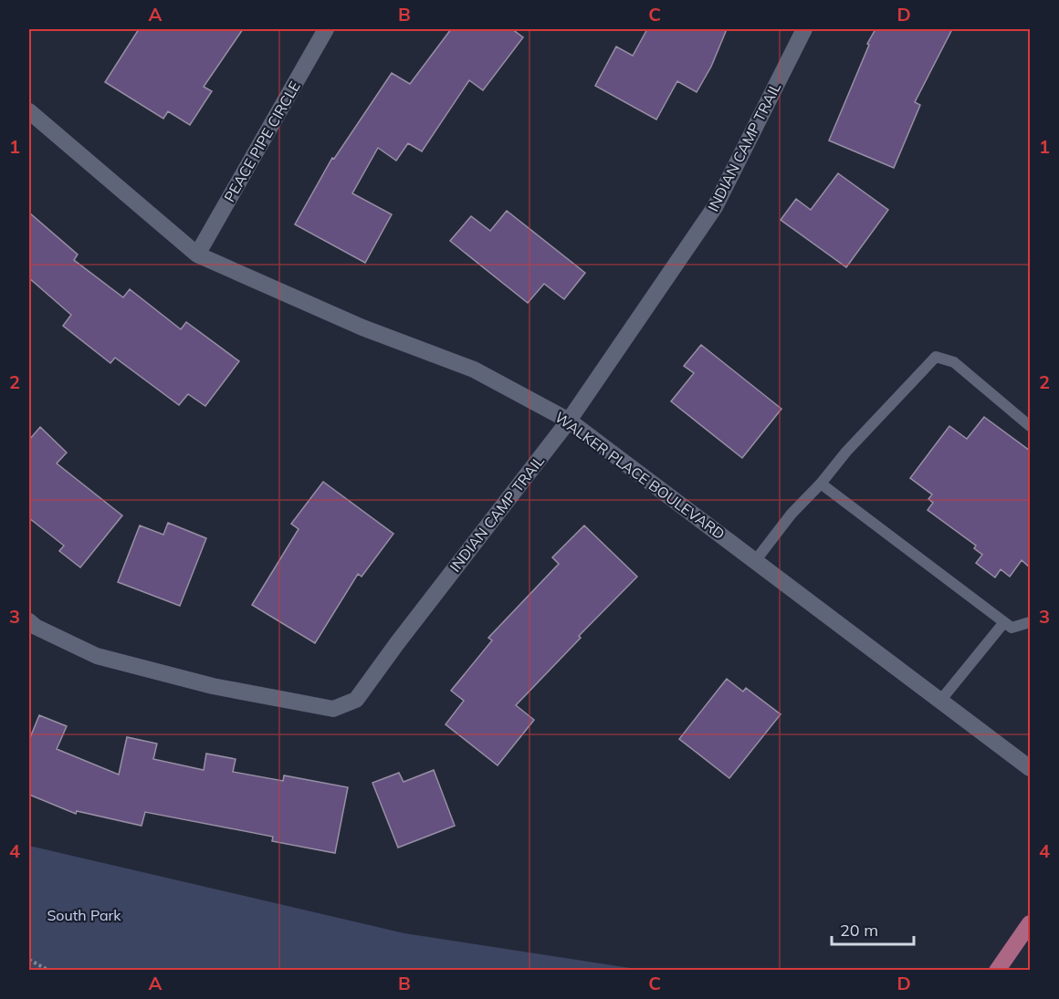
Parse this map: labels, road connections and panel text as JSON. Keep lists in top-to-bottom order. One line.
{"streets":{"street":["PEACE PIPE CIRCLE","INDIAN CAMP TRAIL","WALKER PLACE BOULEVARD"]},"crossings":[["PEACE PIPE CIRCLE","WALKER PLACE BOULEVARD"],["INDIAN CAMP TRAIL","WALKER PLACE BOULEVARD"]],"parks":["South Park"],"scale_bar":"20 m","grid":{"columns":["A","B","C","D"],"rows":["1","2","3","4"]}}
